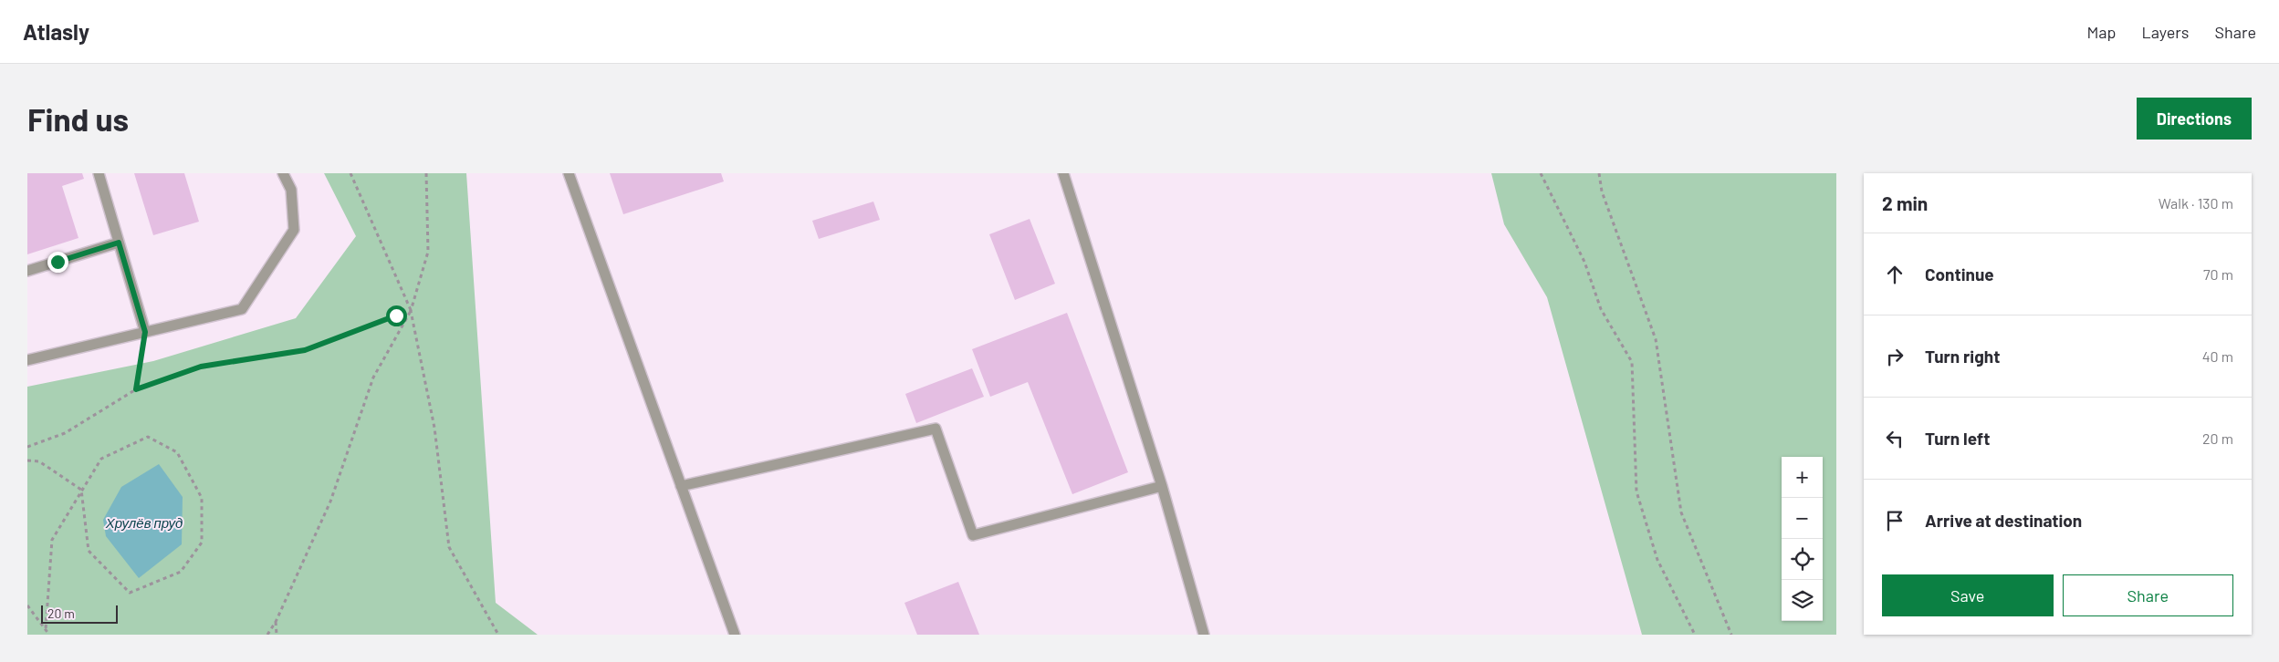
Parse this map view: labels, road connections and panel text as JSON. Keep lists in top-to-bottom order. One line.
{"water":["Хрулёв пруд"],"scale_bar":"20 m","page":{"header":"Atlasly","nav":["Map","Layers","Share"],"buttons":["Directions",["Save","Share"]],"title":"Find us","heading":["2 min","Walk · 130 m"],"list":[["Continue","70 m"],["Turn right","40 m"],["Turn left","20 m"],"Arrive at destination"],"map_buttons":["+","−"],"scale":"20 m"}}
